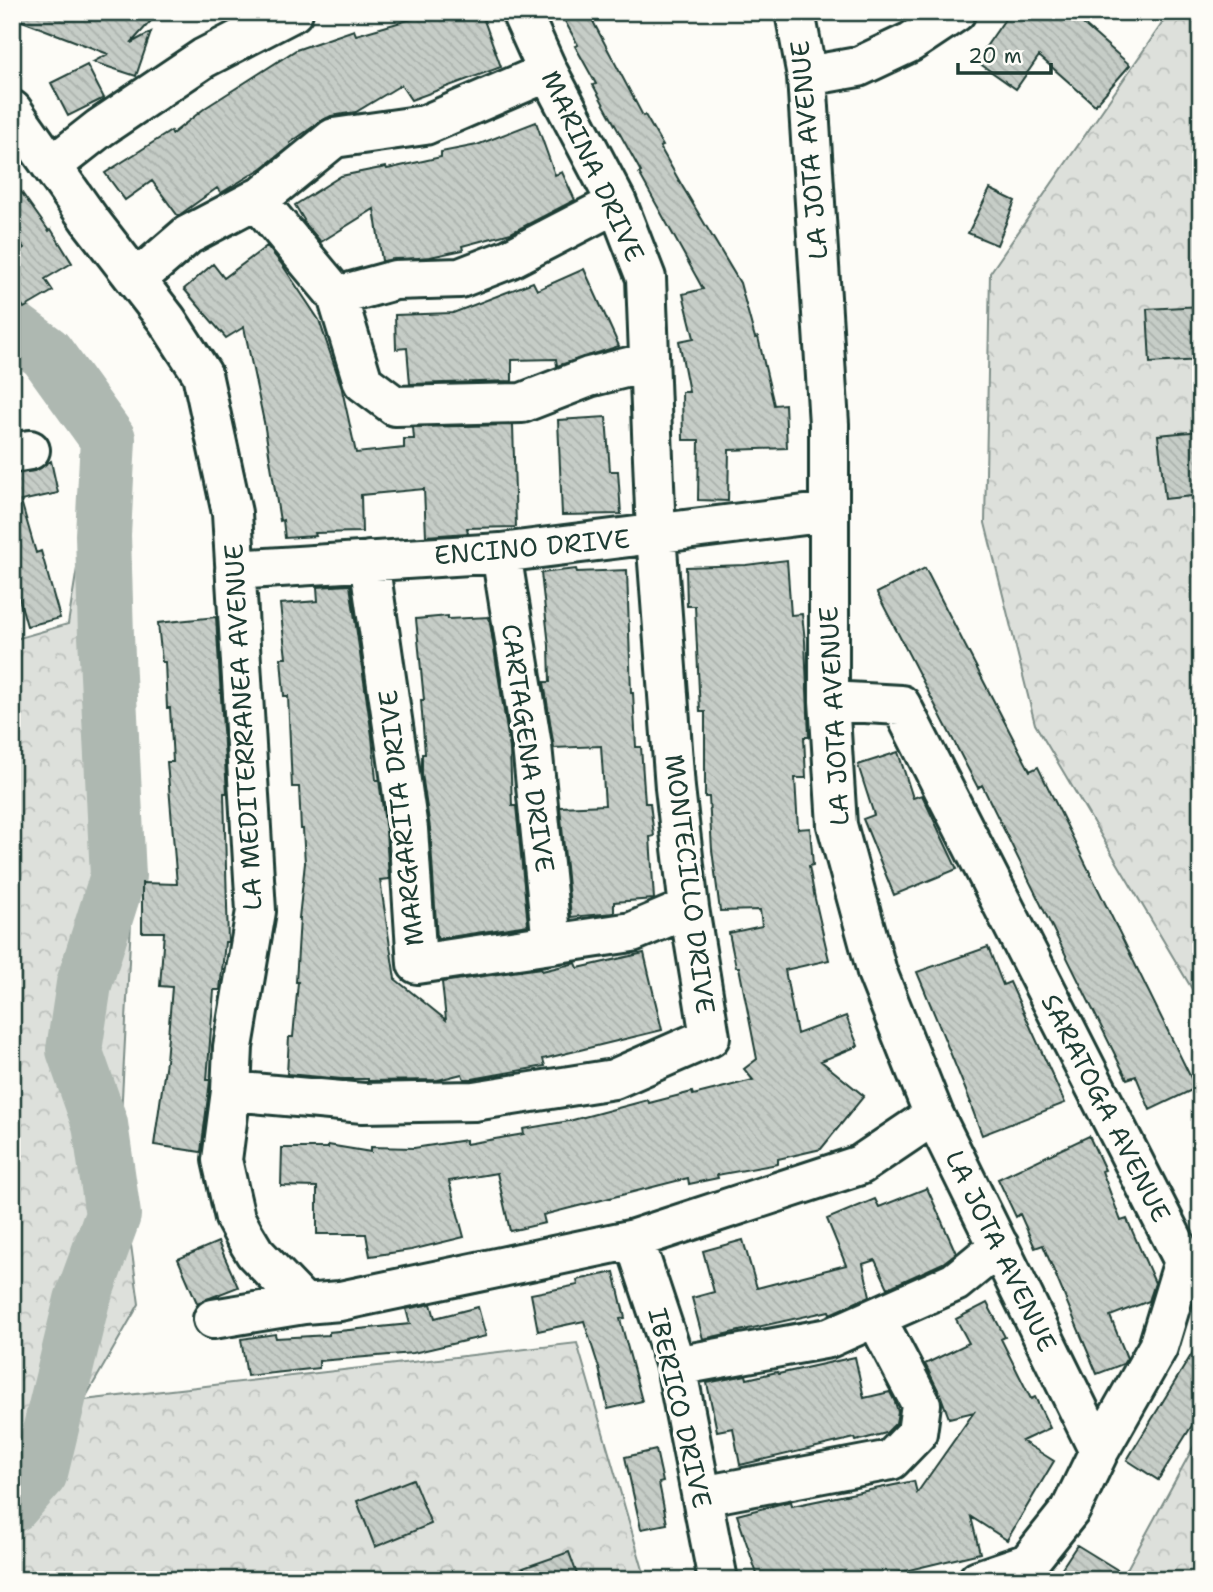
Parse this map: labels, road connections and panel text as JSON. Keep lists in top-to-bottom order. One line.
{"streets":{"street":["LA JOTA AVENUE","MARINA DRIVE","ENCINO DRIVE","LA MEDITERRANEA AVENUE","CARTAGENA DRIVE","MARGARITA DRIVE","MONTECILLO DRIVE","SARATOGA AVENUE","IBERICO DRIVE"]},"crossings":[["LA JOTA AVENUE","ENCINO DRIVE"],["LA JOTA AVENUE","SARATOGA AVENUE"],["MARINA DRIVE","ENCINO DRIVE"],["MARINA DRIVE","MONTECILLO DRIVE"],["ENCINO DRIVE","LA MEDITERRANEA AVENUE"],["ENCINO DRIVE","CARTAGENA DRIVE"],["ENCINO DRIVE","MARGARITA DRIVE"],["ENCINO DRIVE","MONTECILLO DRIVE"],["LA MEDITERRANEA AVENUE","MONTECILLO DRIVE"],["CARTAGENA DRIVE","MARGARITA DRIVE"],["MARGARITA DRIVE","MONTECILLO DRIVE"]],"scale_bar":"20 m"}
